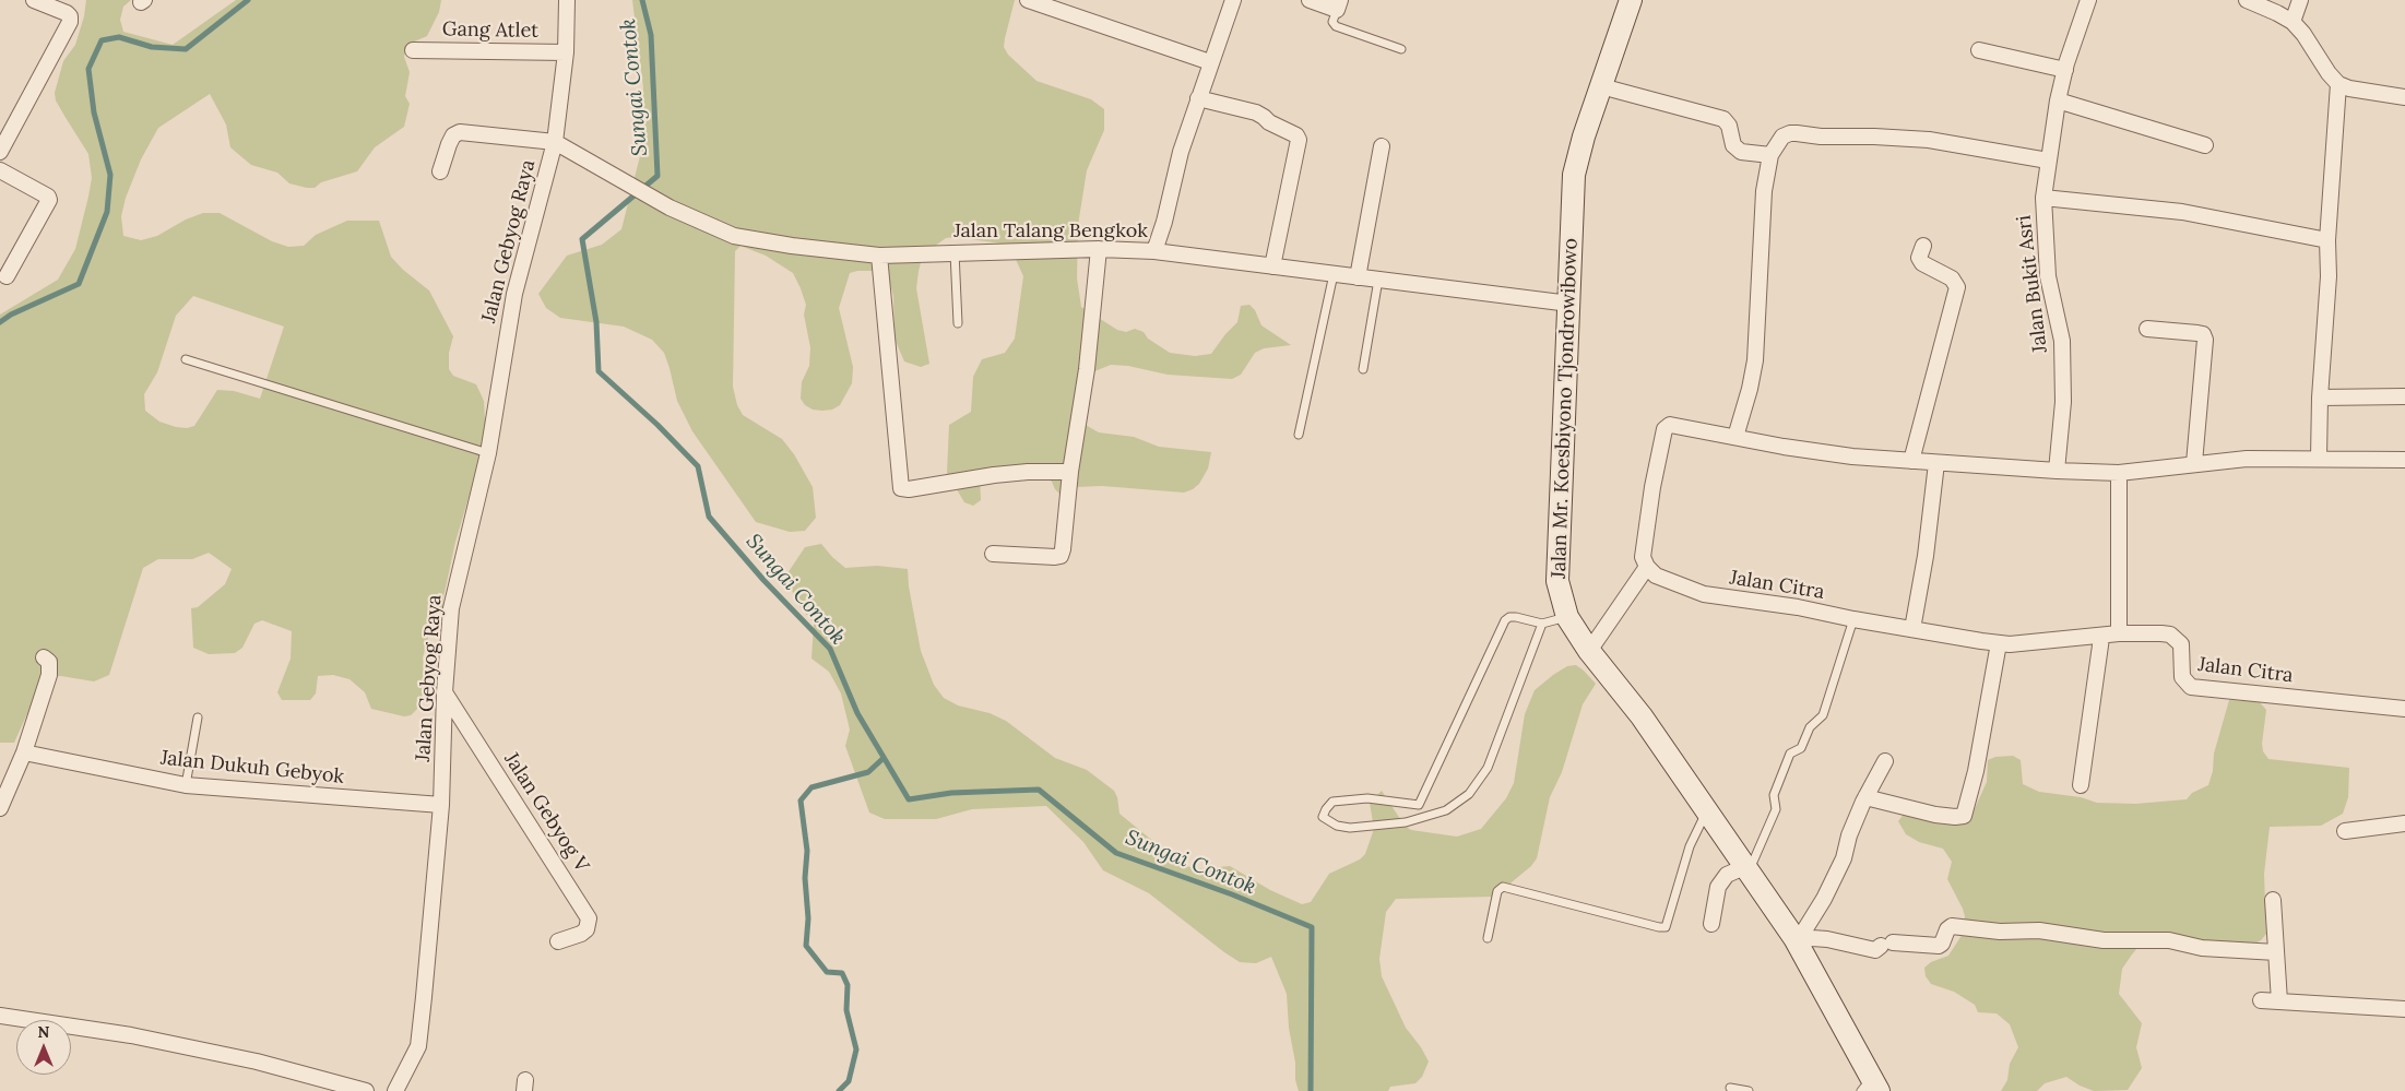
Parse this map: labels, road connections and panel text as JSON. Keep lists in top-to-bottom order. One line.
{"streets":{"main road":["Jalan Mr. Koesbiyono Tjondrowibowo"],"street":["Gang Atlet","Jalan Talang Bengkok","Jalan Gebyog Raya","Jalan Bukit Asri","Jalan Citra","Jalan Dukuh Gebyok","Jalan Gebyog V"]},"crossings":[["Gang Atlet","Jalan Gebyog Raya"],["Jalan Talang Bengkok","Jalan Gebyog Raya"],["Jalan Talang Bengkok","Jalan Mr. Koesbiyono Tjondrowibowo"],["Jalan Gebyog Raya","Jalan Dukuh Gebyok"],["Jalan Gebyog Raya","Jalan Gebyog V"]],"water":["Sungai Contok"],"north":"top"}
